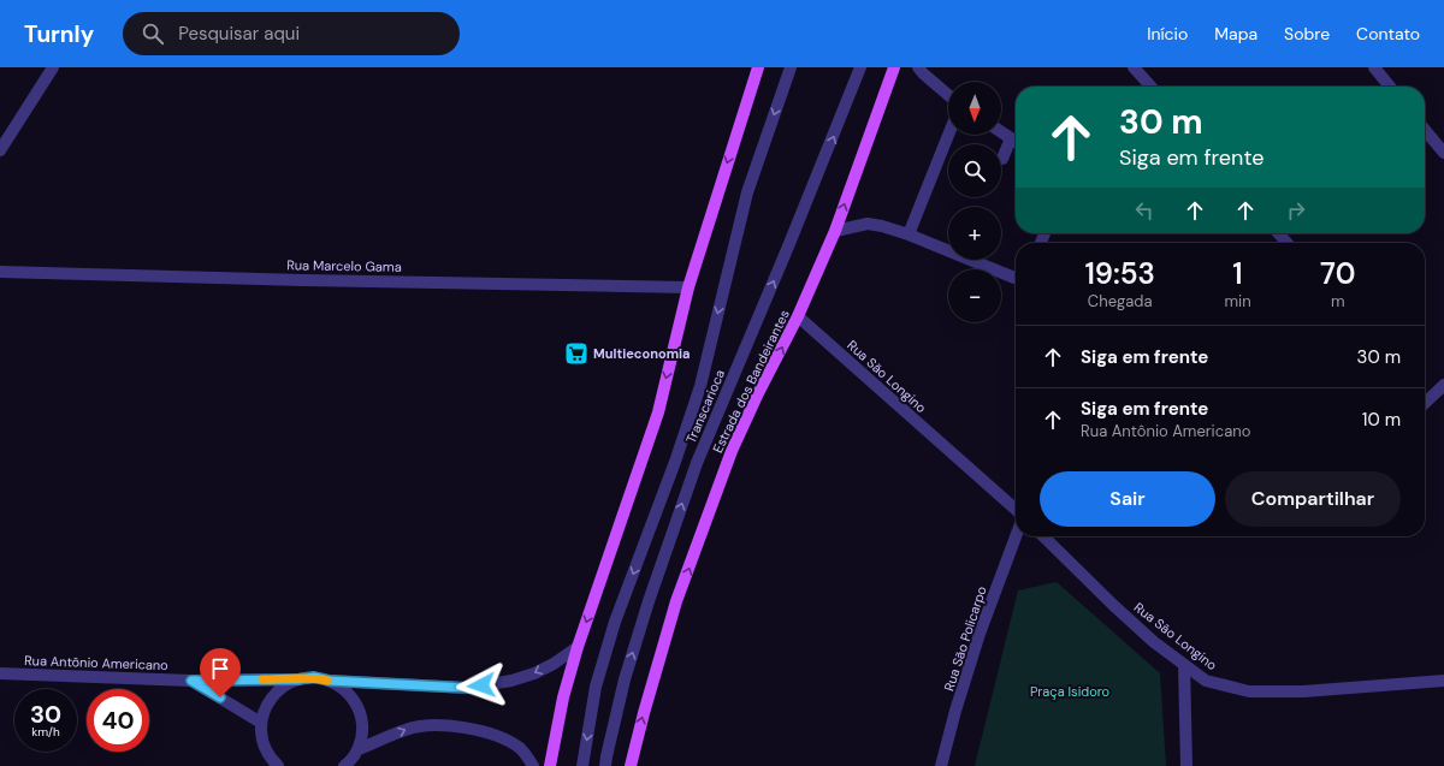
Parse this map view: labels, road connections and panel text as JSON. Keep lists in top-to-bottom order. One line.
{"streets":{"main road":["Estrada dos Bandeirantes"],"street":["Rua Marcelo Gama","Rua São Longino","Transcarioca","Rua São Policarpo","Rua Antônio Americano"]},"crossings":[["Rua São Longino","Estrada dos Bandeirantes"]],"parks":["Praça Isidoro"],"places":{"supermarket":["Multieconomia"]},"north":"bottom","page":{"header":"Turnly","search":"Pesquisar aqui","nav":["Início","Mapa","Sobre","Contato"],"map_buttons":["+","−"],"turn":["30 m","Siga em frente"],"eta":["19:53","Chegada","1","min","70","m"],"list":[{"name":"Siga em frente","value":"30 m"},{"name":"Siga em frente","note":"Rua Antônio Americano","value":"10 m"}],"buttons":["Sair","Compartilhar"],"speed":"30 km/h","limit":"40"}}
